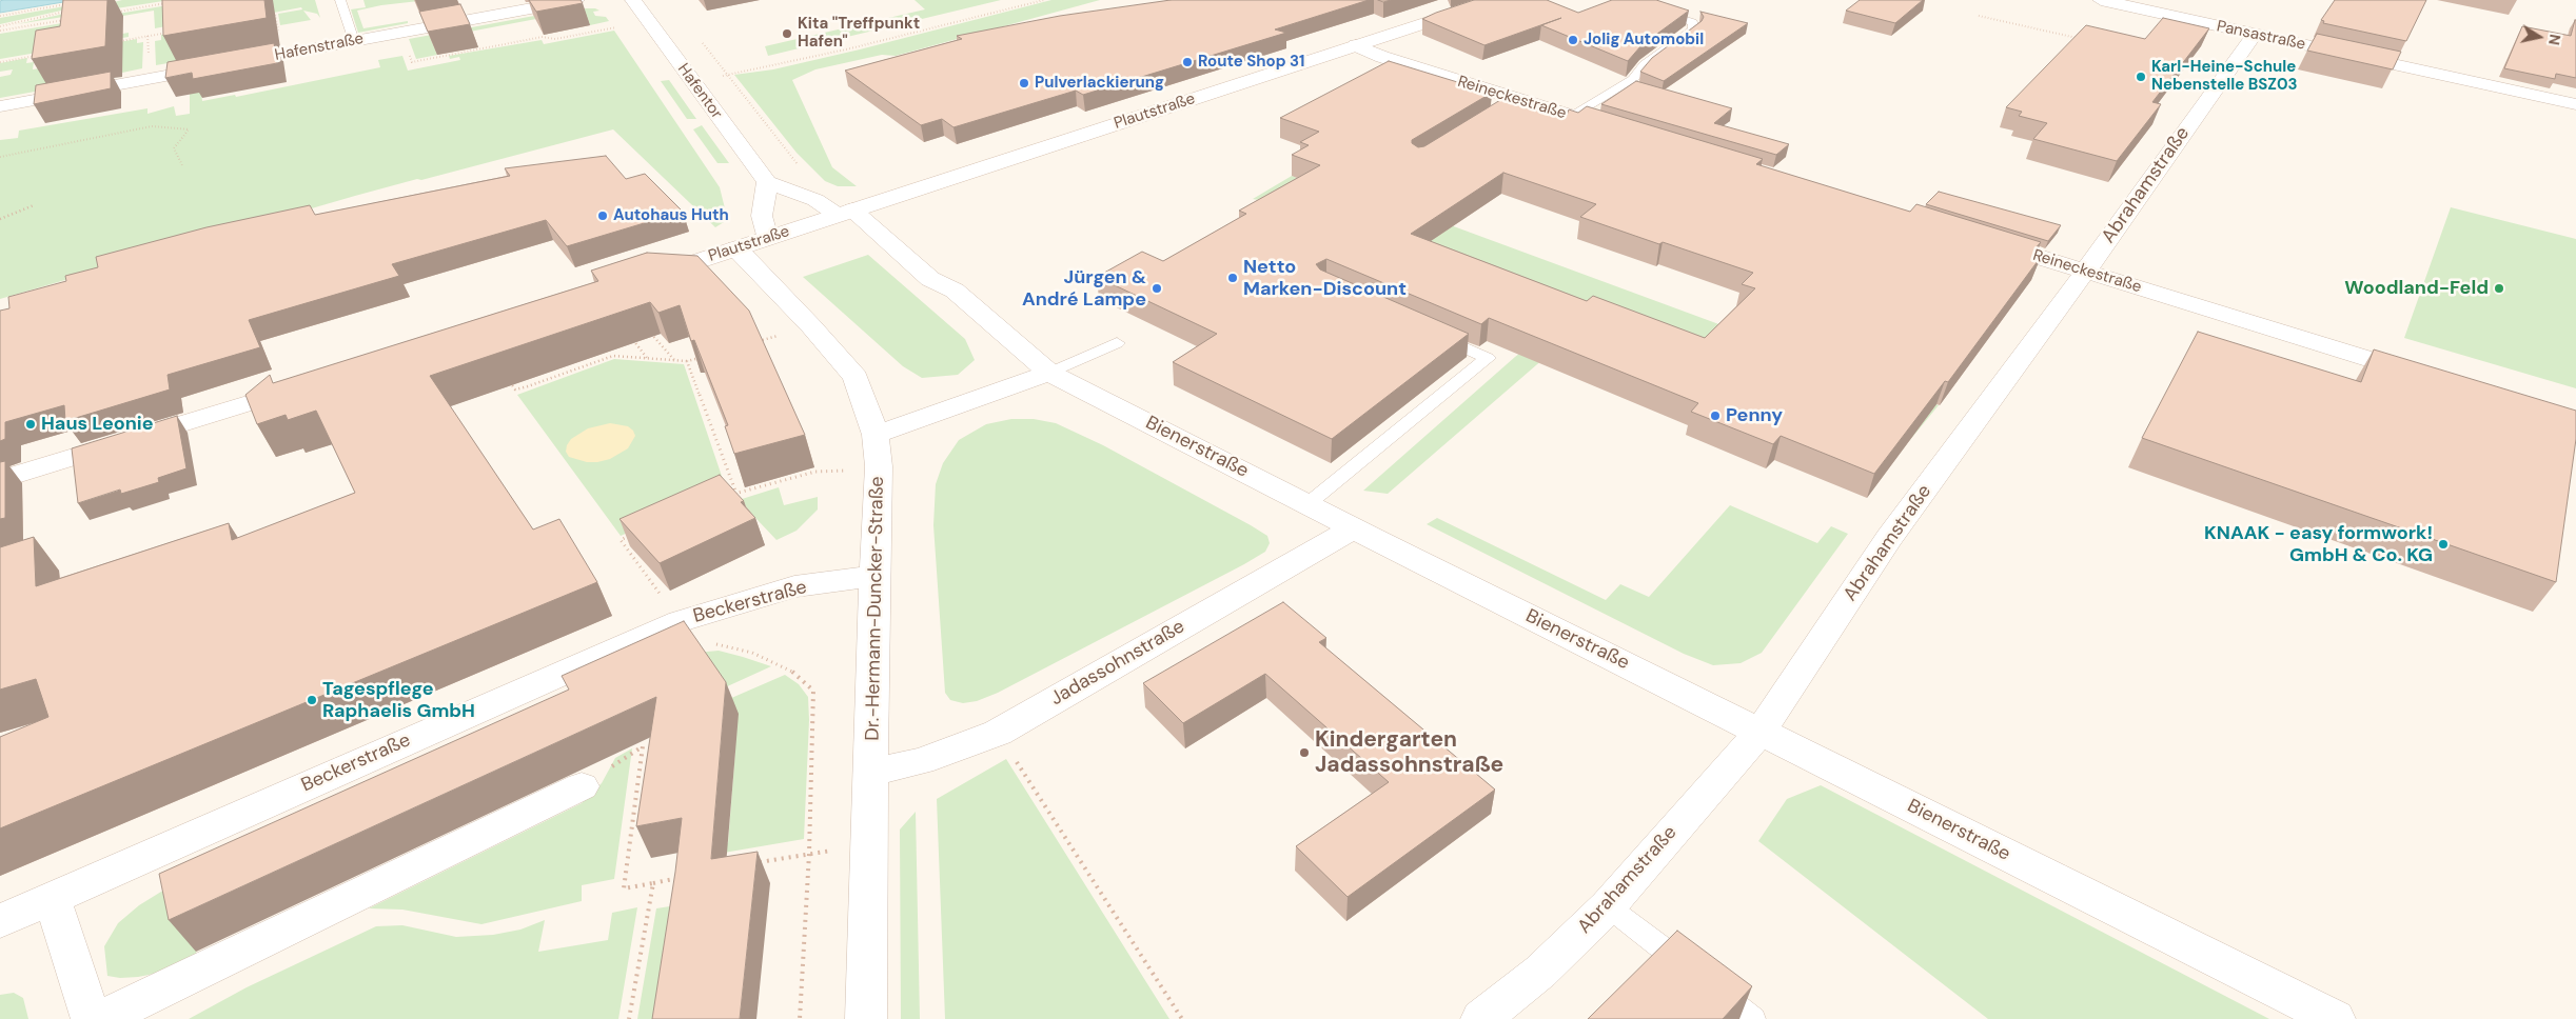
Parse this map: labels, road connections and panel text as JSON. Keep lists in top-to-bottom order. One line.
{"streets":{"street":["Pansastraße","Hafenstraße","Hafentor","Reineckestraße","Plautstraße","Abrahamstraße","Bienerstraße","Beckerstraße","Dr.-Hermann-Duncker-Straße","Jadassohnstraße"]},"crossings":[["Pansastraße","Abrahamstraße"],["Reineckestraße","Plautstraße"],["Reineckestraße","Abrahamstraße"],["Plautstraße","Bienerstraße"],["Plautstraße","Dr.-Hermann-Duncker-Straße"],["Abrahamstraße","Bienerstraße"],["Bienerstraße","Jadassohnstraße"],["Beckerstraße","Dr.-Hermann-Duncker-Straße"],["Dr.-Hermann-Duncker-Straße","Jadassohnstraße"]],"places":["Kita \"Treffpunkt Hafen\"","Jolig Automobil","Route Shop 31","Karl-Heine-Schule Nebenstelle BSZ03","Pulverlackierung","Autohaus Huth","Netto Marken-Discount","Jürgen & André Lampe","Woodland-Feld","Penny","Haus Leonie","KNAAK - easy formwork! GmbH & Co. KG","Tagespflege Raphaelis GmbH","Kindergarten Jadassohnstraße"],"north":"right"}
